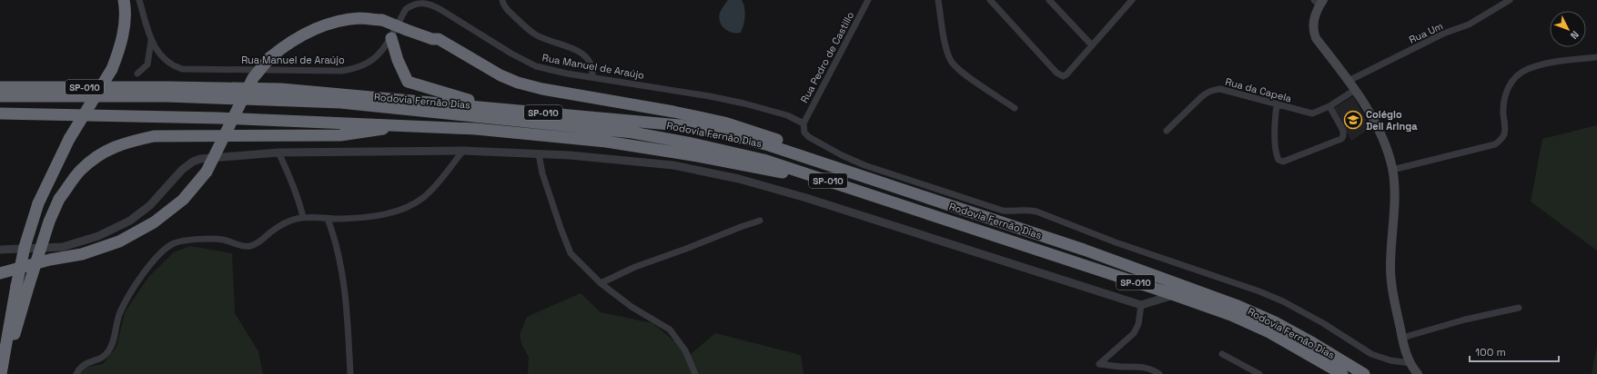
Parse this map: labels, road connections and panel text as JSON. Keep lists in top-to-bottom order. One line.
{"streets":{"highway":["SP-010","Rodovia Fernão Dias"],"street":["Rua Um","Rua Pedro de Castillo","Rua Manuel de Araújo","Rua da Capela"]},"crossings":[["Rua Pedro de Castillo","Rua Manuel de Araújo"]],"places":{"school or university":["Colégio Dell Aringa"]},"scale_bar":"100 m","north":"bottom right"}
